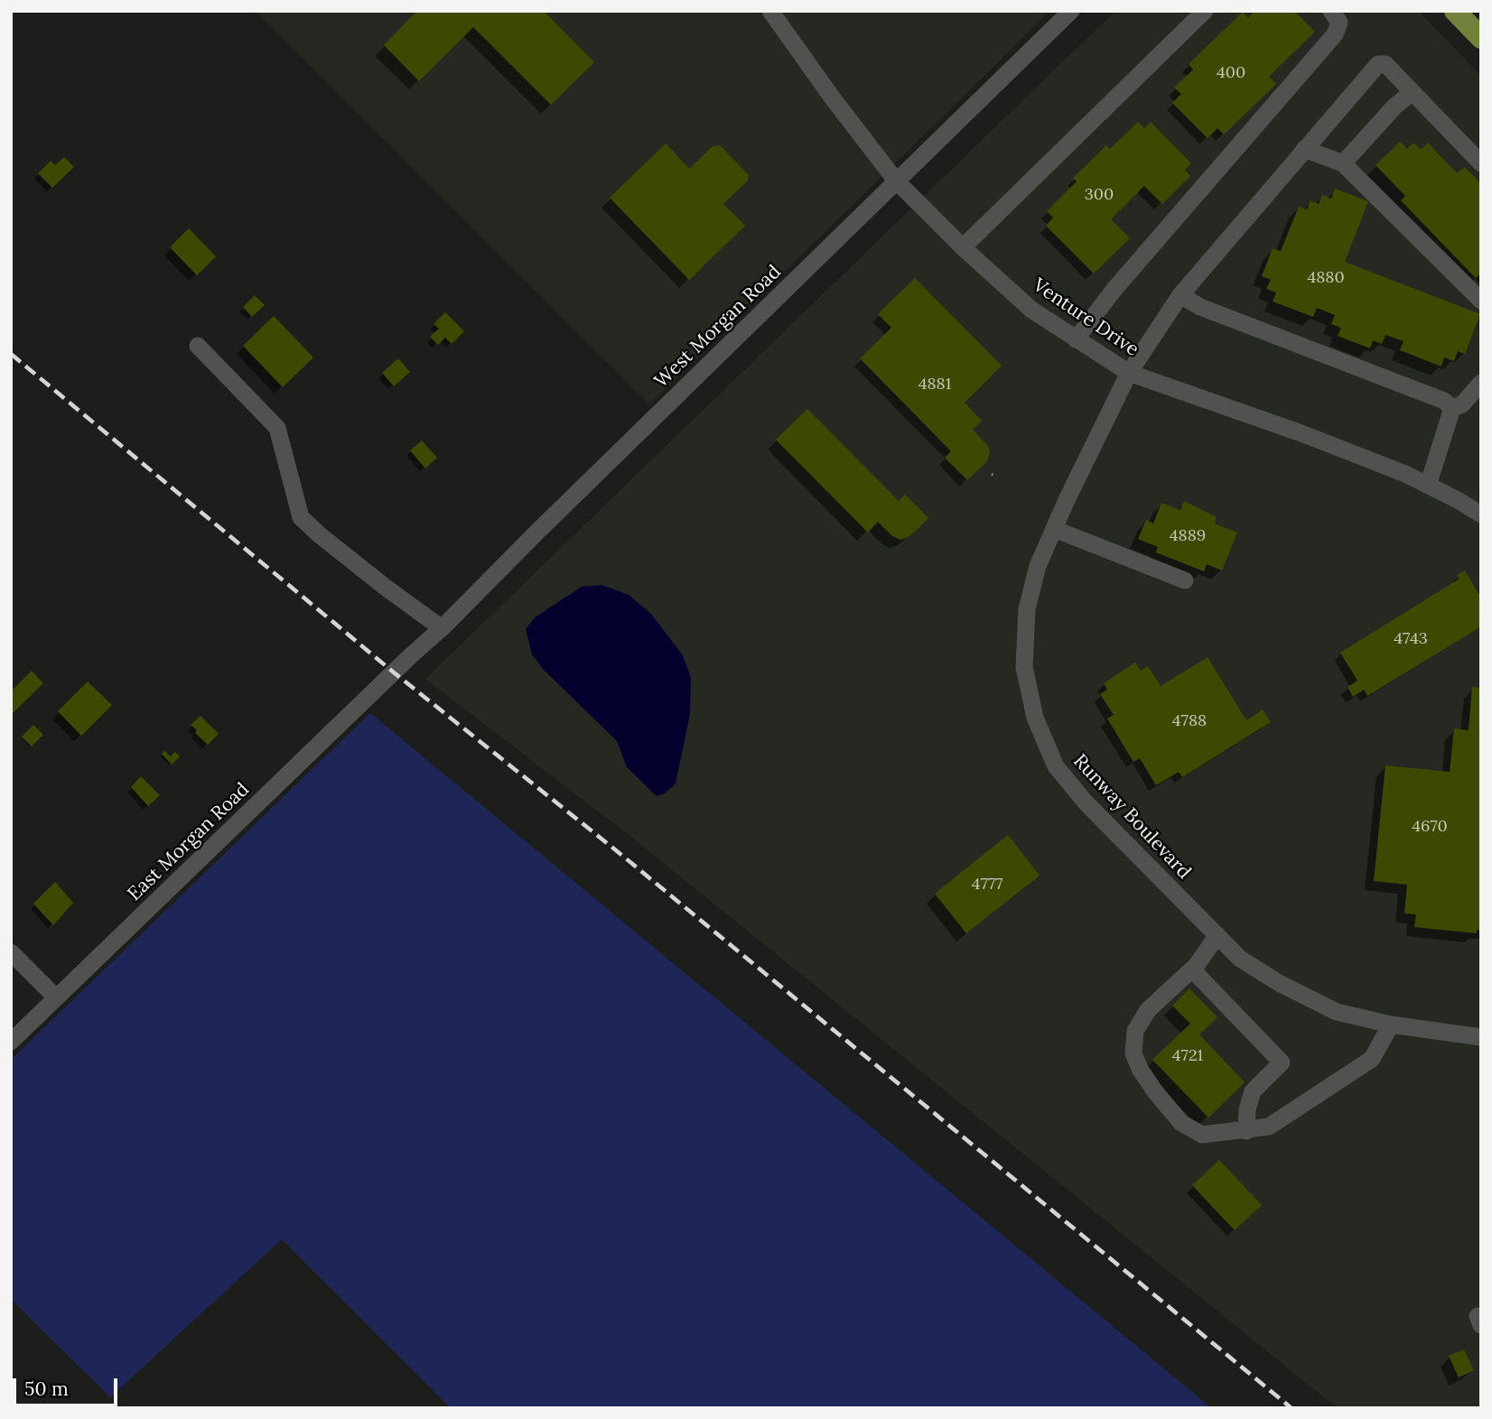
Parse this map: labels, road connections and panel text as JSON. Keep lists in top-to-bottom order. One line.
{"streets":{"street":["Venture Drive","West Morgan Road","Runway Boulevard","East Morgan Road"]},"crossings":[["Venture Drive","West Morgan Road"],["Venture Drive","Runway Boulevard"],["West Morgan Road","East Morgan Road"]],"house_numbers":["400","300","4880","4881","4889","4743","4788","4670","4777","4721"],"scale_bar":"50 m"}
